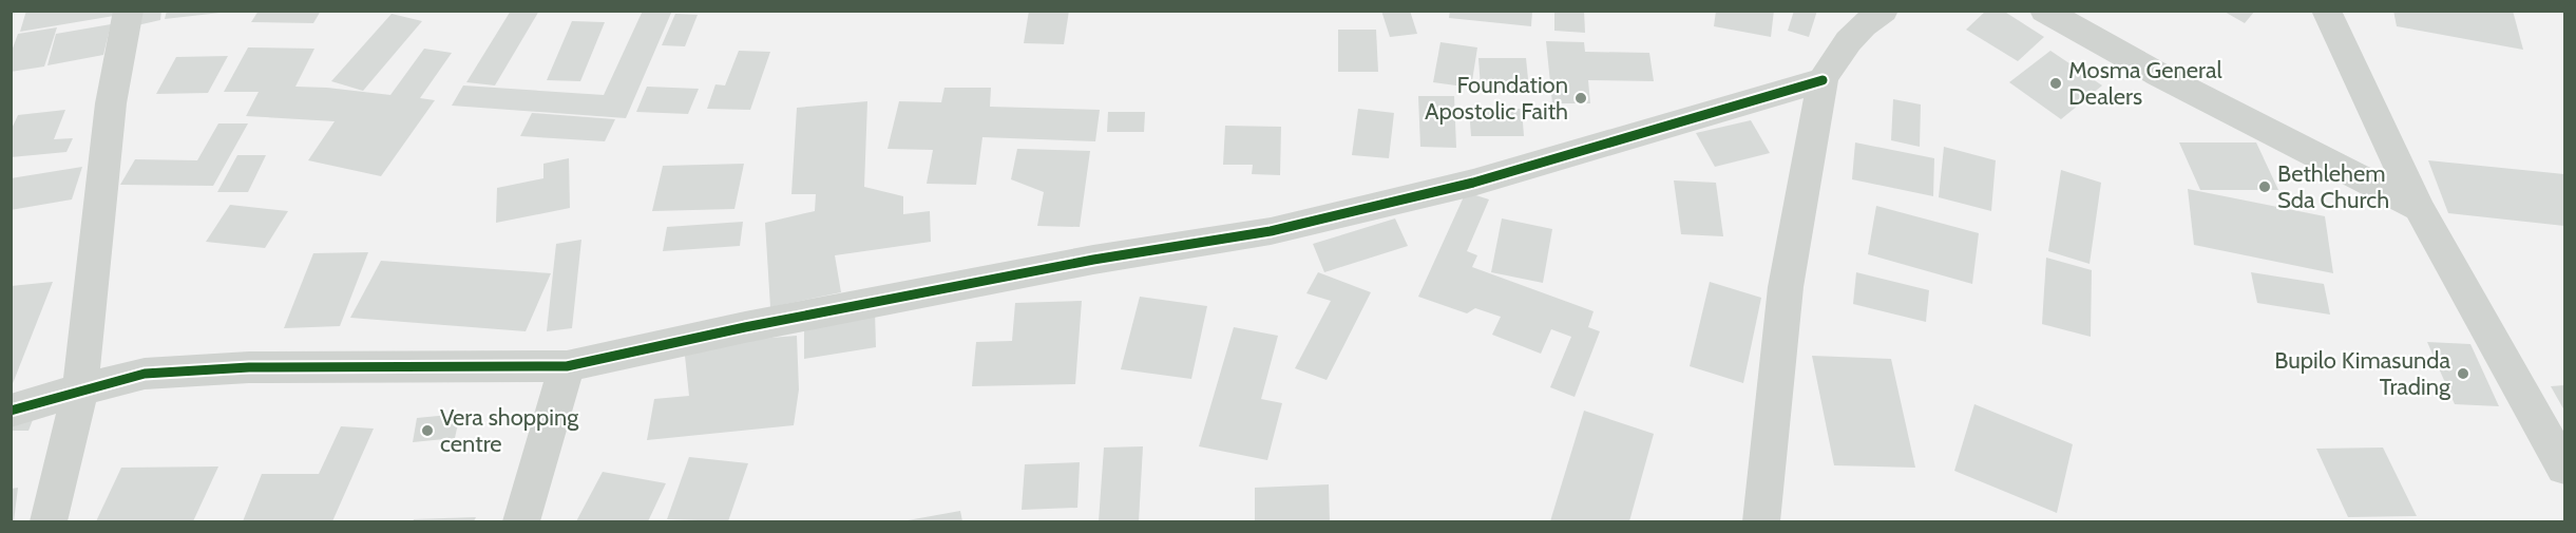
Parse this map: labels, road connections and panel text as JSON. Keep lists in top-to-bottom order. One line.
{"places":["Mosma General Dealers","Foundation Apostolic Faith","Bethlehem Sda Church","Bupilo Kimasunda Trading","Vera shopping centre"]}
